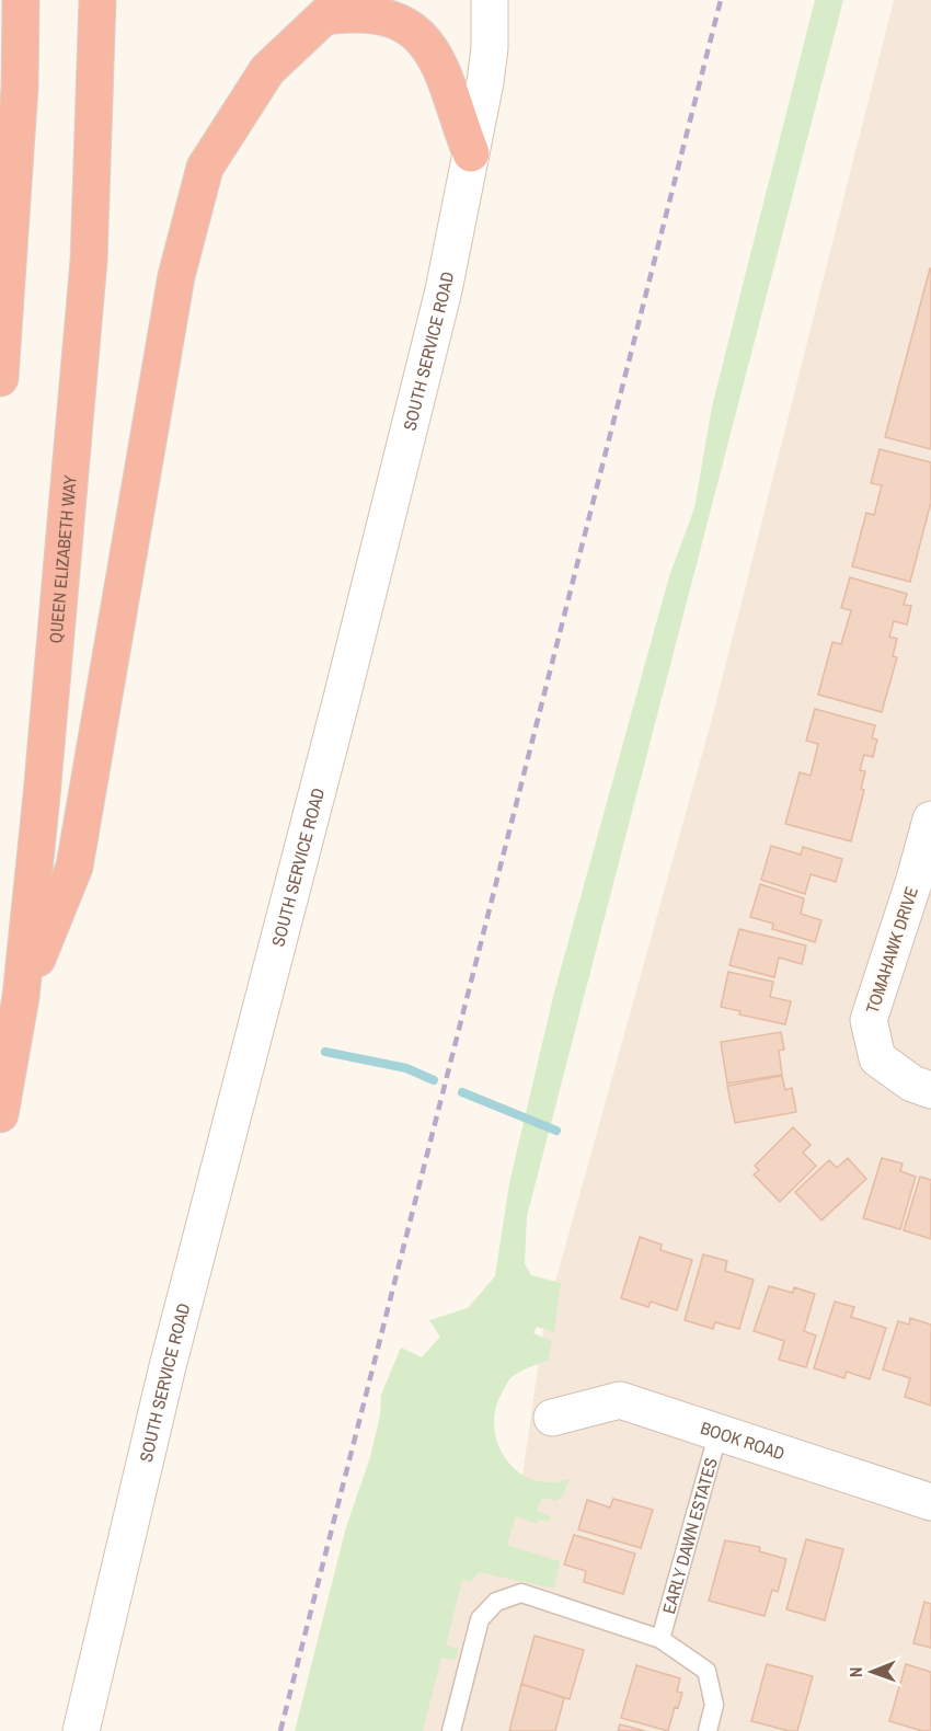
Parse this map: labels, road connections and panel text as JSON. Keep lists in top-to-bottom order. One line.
{"streets":{"highway":["QUEEN ELIZABETH WAY"],"street":["SOUTH SERVICE ROAD","TOMAHAWK DRIVE","BOOK ROAD"],"lane":["EARLY DAWN ESTATES"]},"crossings":[["BOOK ROAD","EARLY DAWN ESTATES"]],"north":"left"}
